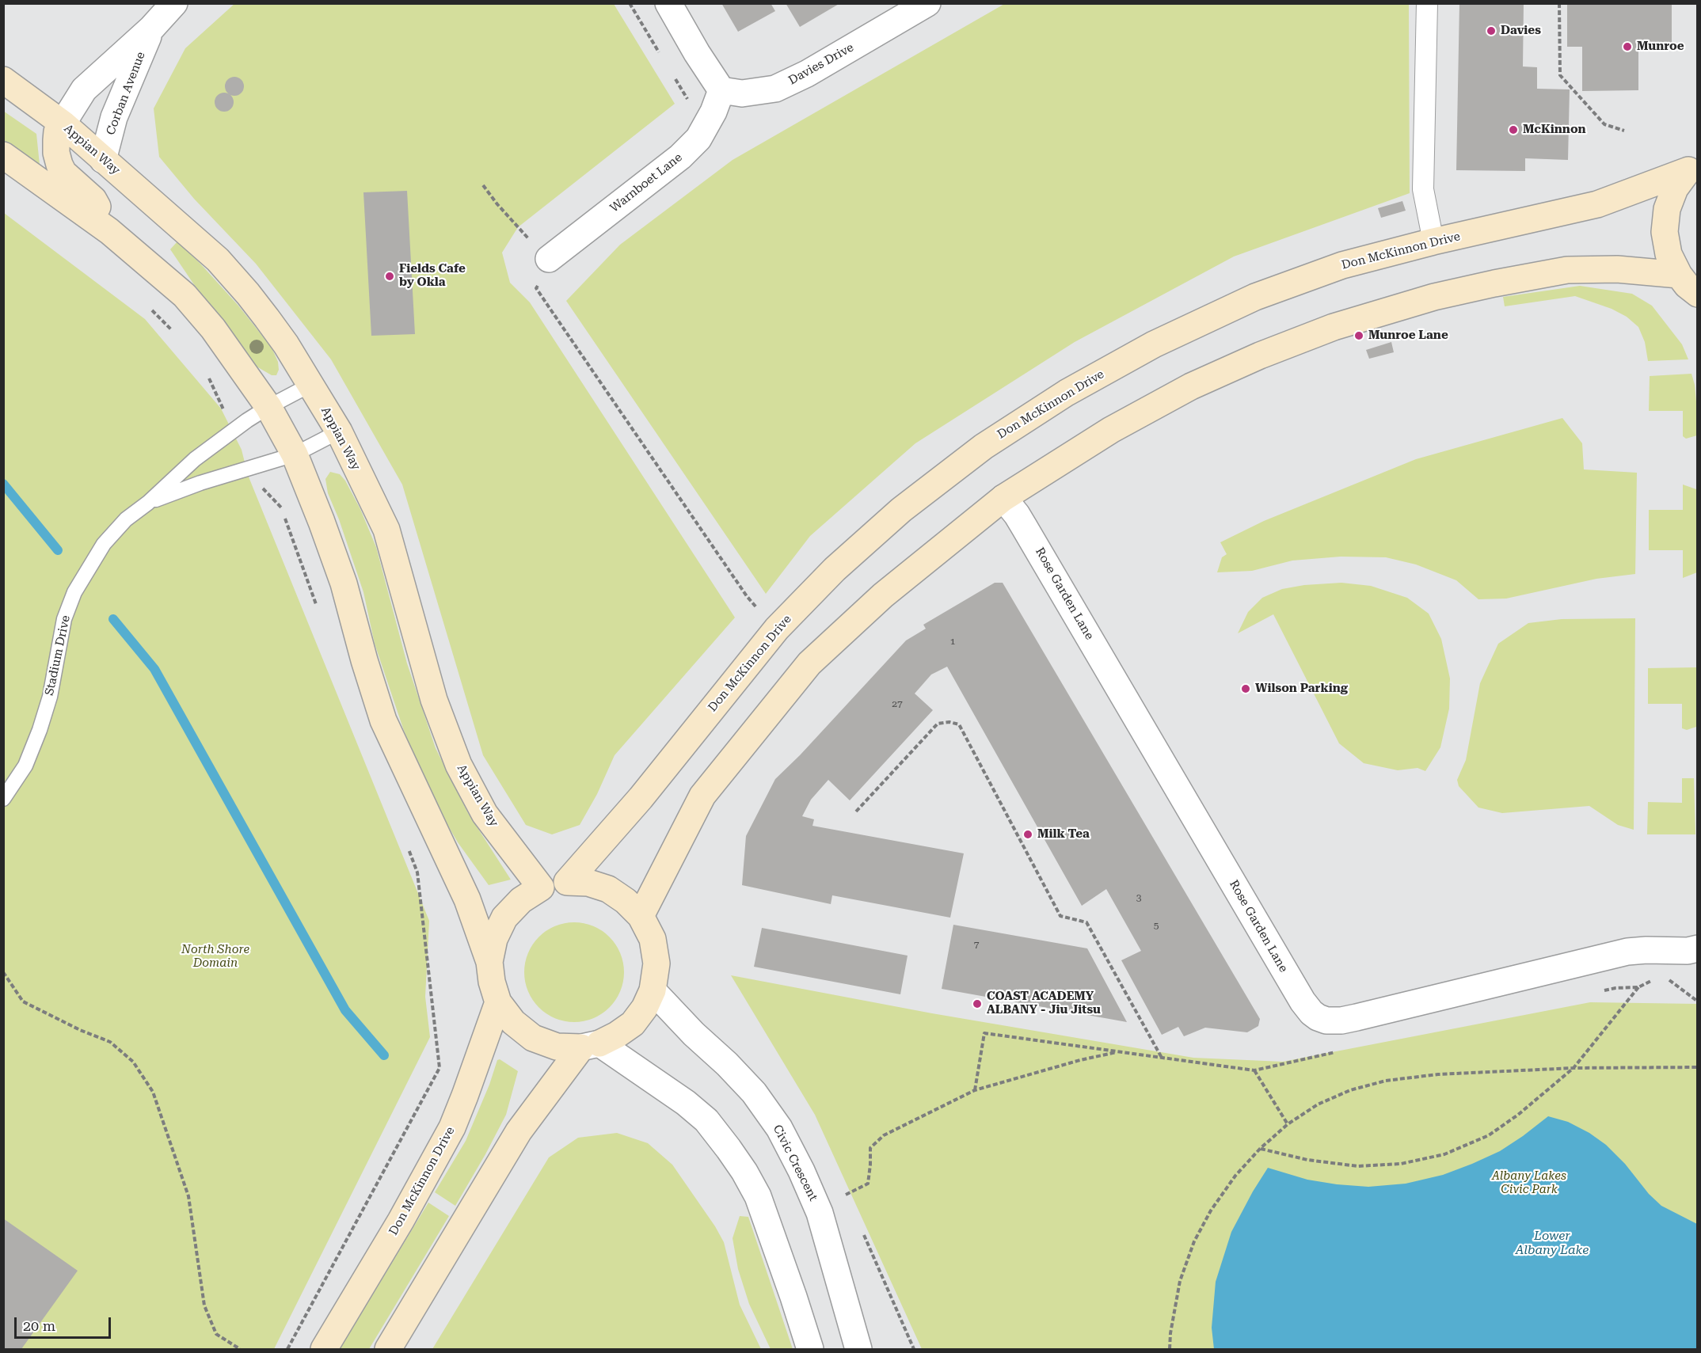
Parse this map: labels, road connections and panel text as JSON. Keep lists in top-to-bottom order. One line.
{"streets":{"main road":["Appian Way","Don McKinnon Drive"],"street":["Davies Drive","Corban Avenue","Warnboet Lane","Rose Garden Lane","Civic Crescent"],"lane":["Stadium Drive"]},"crossings":[["Davies Drive","Warnboet Lane"],["Corban Avenue","Appian Way"],["Appian Way","Don McKinnon Drive"],["Appian Way","Stadium Drive"],["Appian Way","Civic Crescent"],["Don McKinnon Drive","Civic Crescent"]],"water":["Lower Albany Lake"],"parks":["North Shore Domain","Albany Lakes Civic Park"],"places":["Davies","Munroe","McKinnon","Fields Cafe by Okla","Munroe Lane","Wilson Parking","Milk Tea","COAST ACADEMY ALBANY - Jiu Jitsu"],"house_numbers":["1","27","3","5","7"],"scale_bar":"20 m"}
